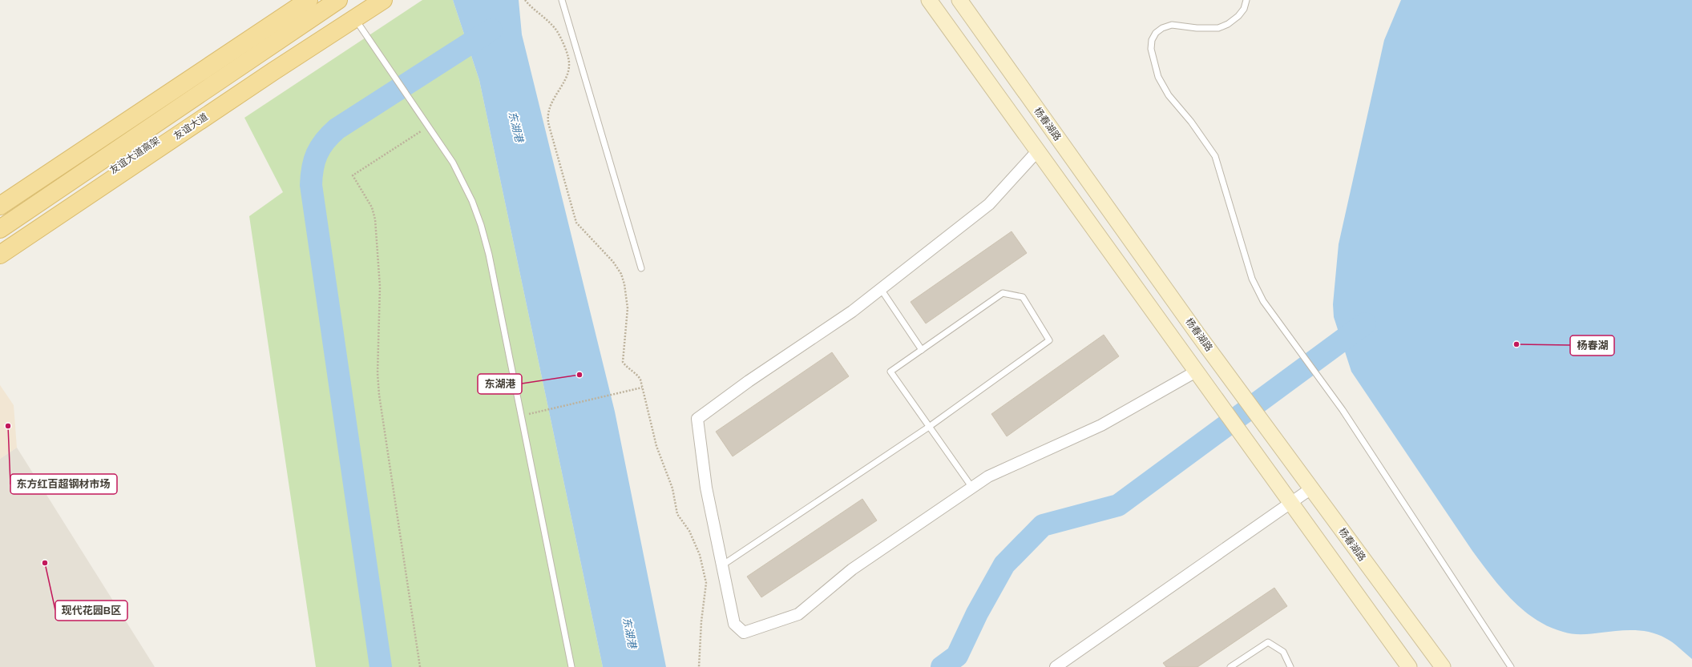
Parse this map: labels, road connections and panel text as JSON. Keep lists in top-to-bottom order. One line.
{"streets":{"main road":["杨春湖路","友谊大道","友谊大道高架"]},"water":["东湖港"],"places":["杨春湖","东湖港","东方红百超钢材市场","现代花园B区"]}
